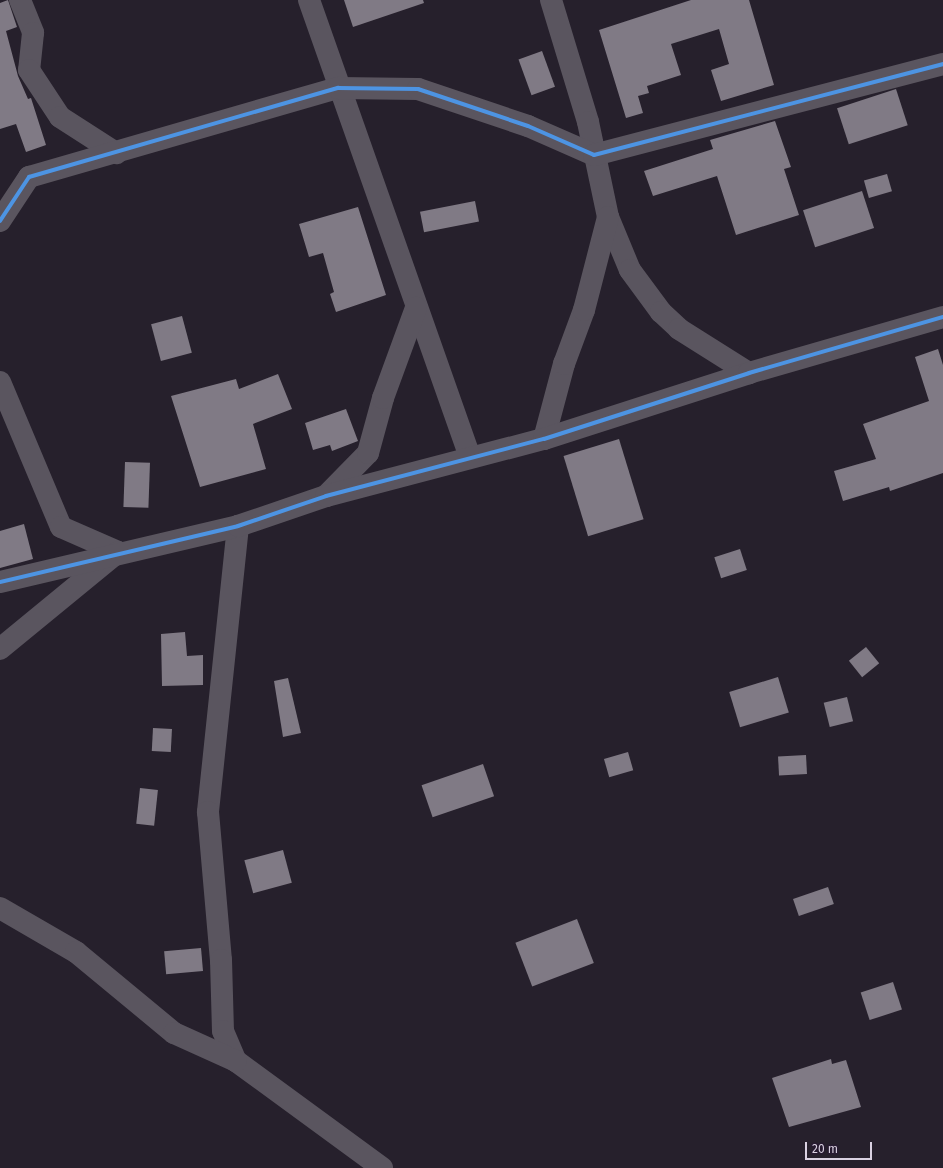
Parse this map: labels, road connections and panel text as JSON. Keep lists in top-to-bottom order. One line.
{"scale_bar":"20 m"}
